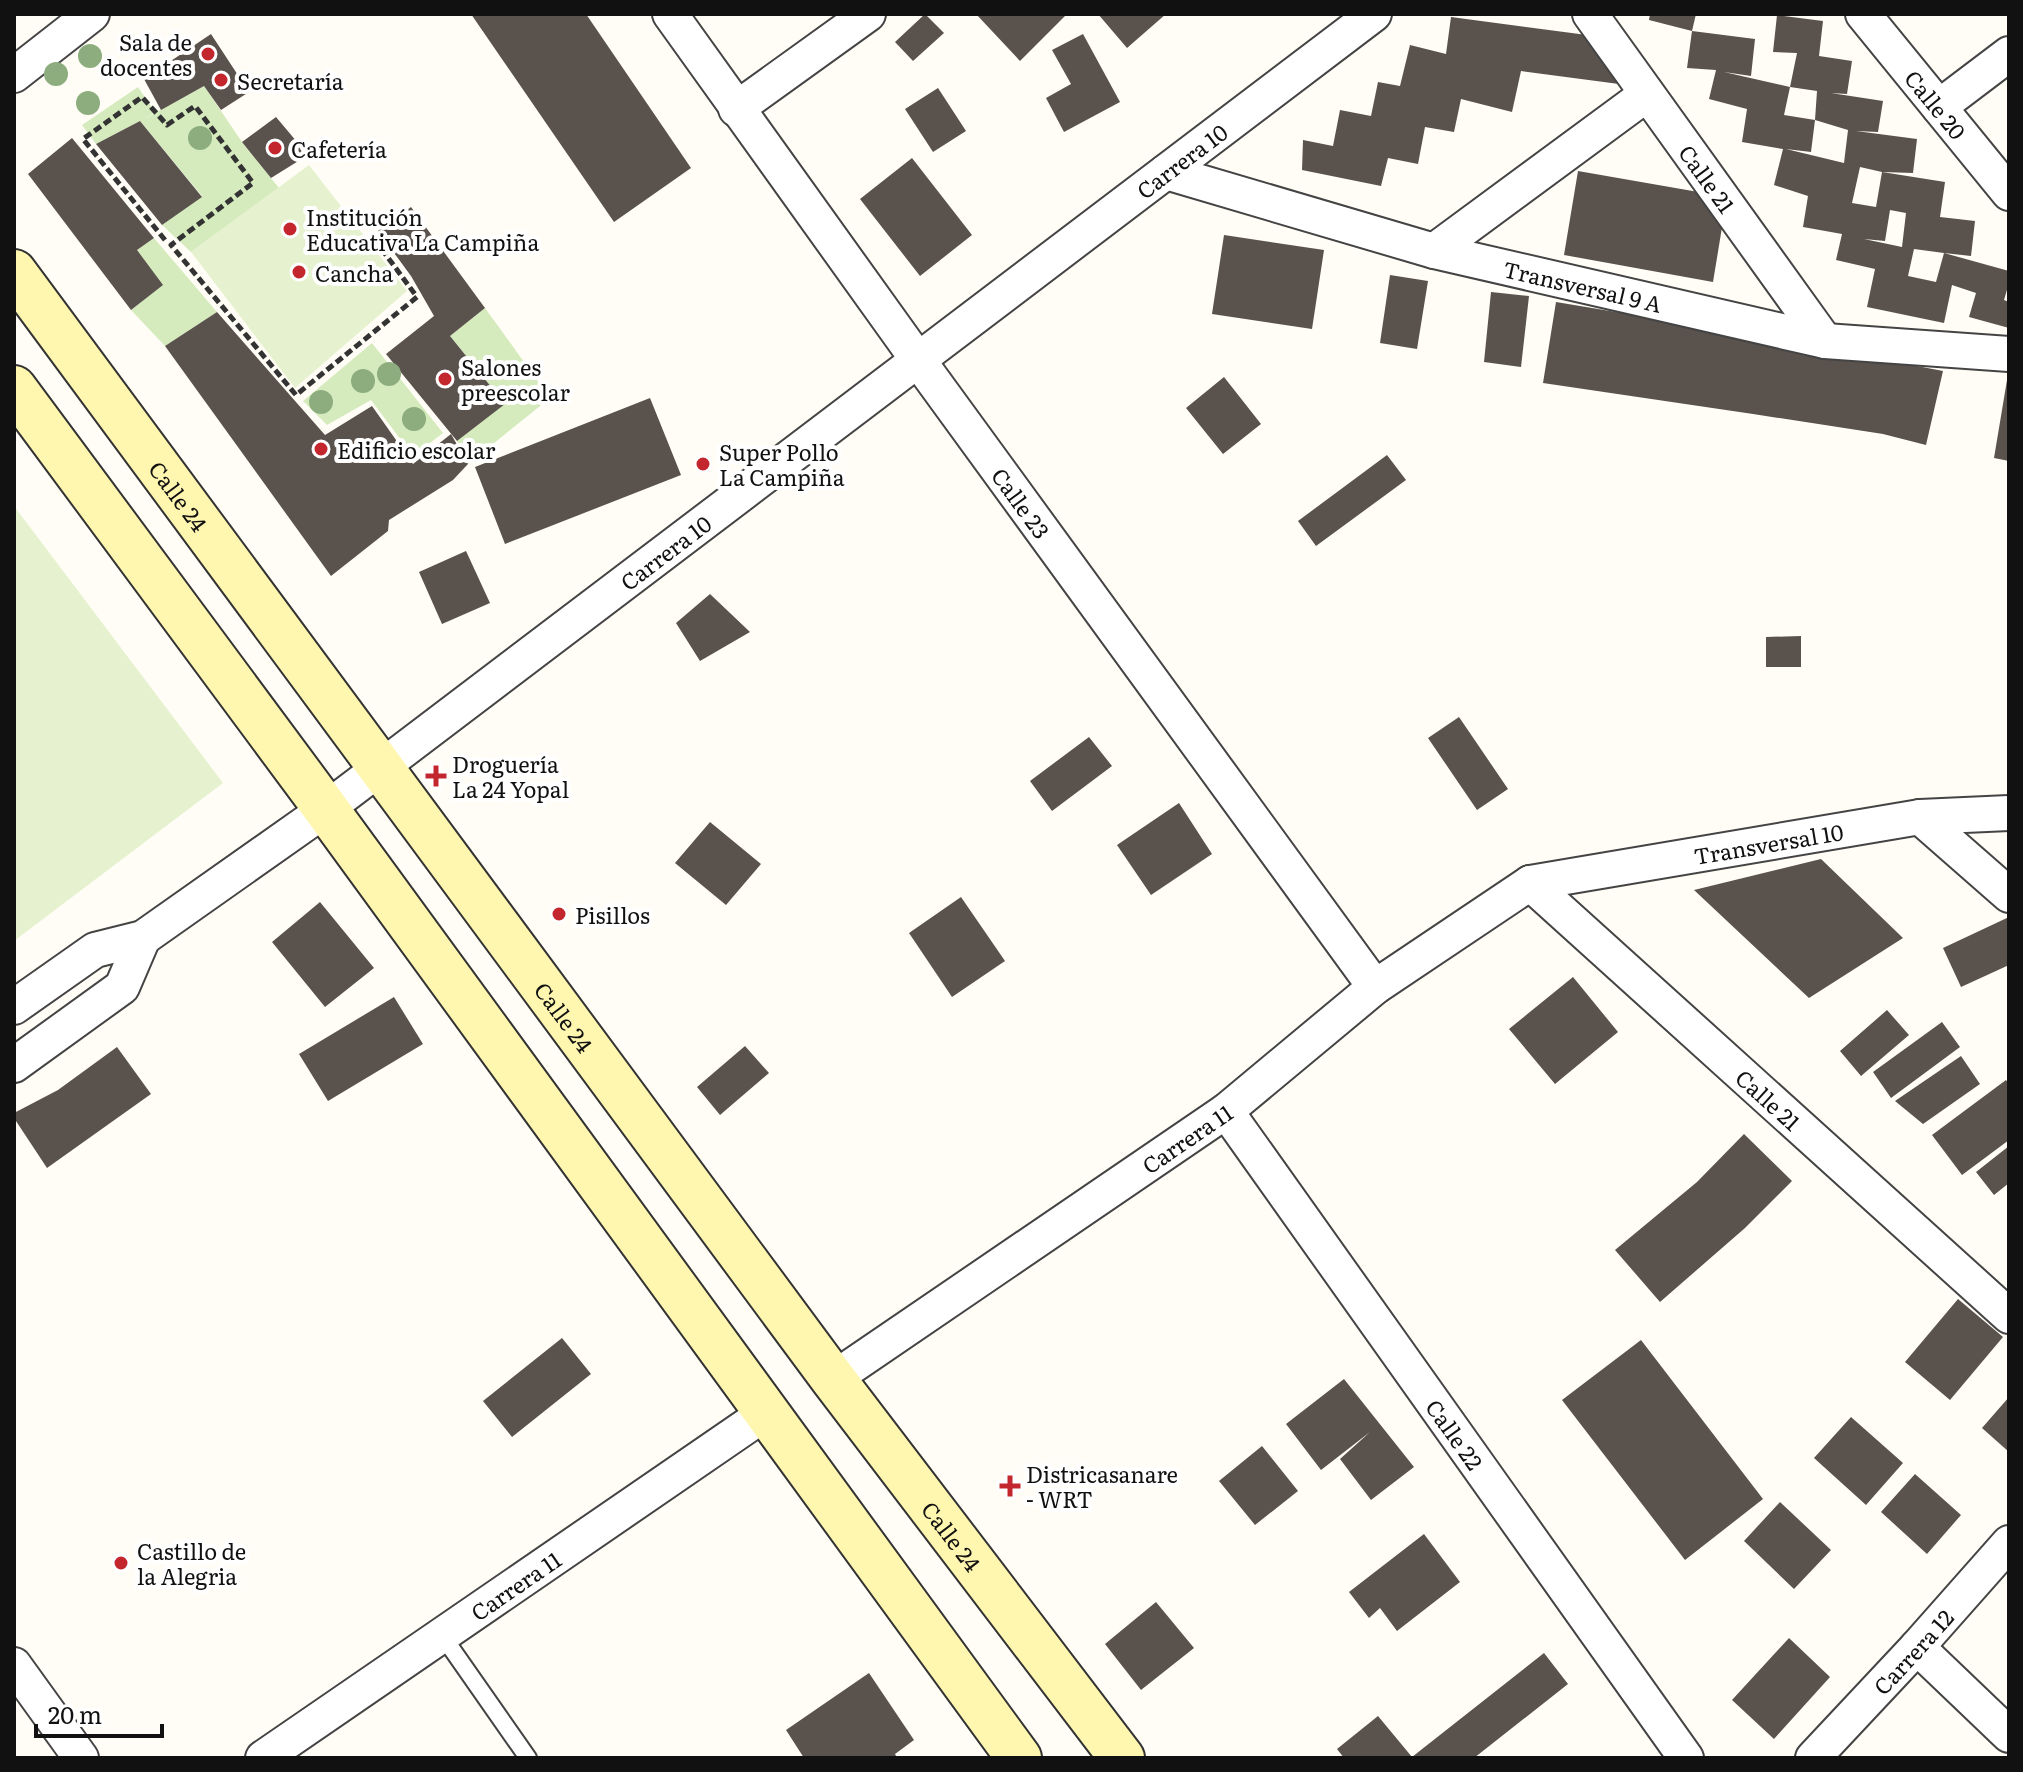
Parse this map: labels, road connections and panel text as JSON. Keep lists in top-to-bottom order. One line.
{"streets":{"street":["Calle 20","Carrera 10","Calle 21","Transversal 9 A","Calle 24","Calle 23","Transversal 10","Carrera 11","Calle 22","Carrera 12"]},"crossings":[["Carrera 10","Transversal 9 A"],["Carrera 10","Calle 24"],["Carrera 10","Calle 23"],["Calle 21","Transversal 9 A"],["Calle 21","Transversal 10"],["Calle 21","Carrera 11"],["Calle 24","Carrera 11"],["Calle 23","Carrera 11"],["Transversal 10","Carrera 11"],["Carrera 11","Calle 22"]],"places":{"other":["Sala de docentes","Secretaría","Cafetería","Institución Educativa La Campiña","Cancha","Salones preescolar","Edificio escolar","Super Pollo La Campiña","Pisillos","Castillo de la Alegria"],"health":["Droguería La 24 Yopal","Districasanare - WRT"]},"scale_bar":"20 m"}
